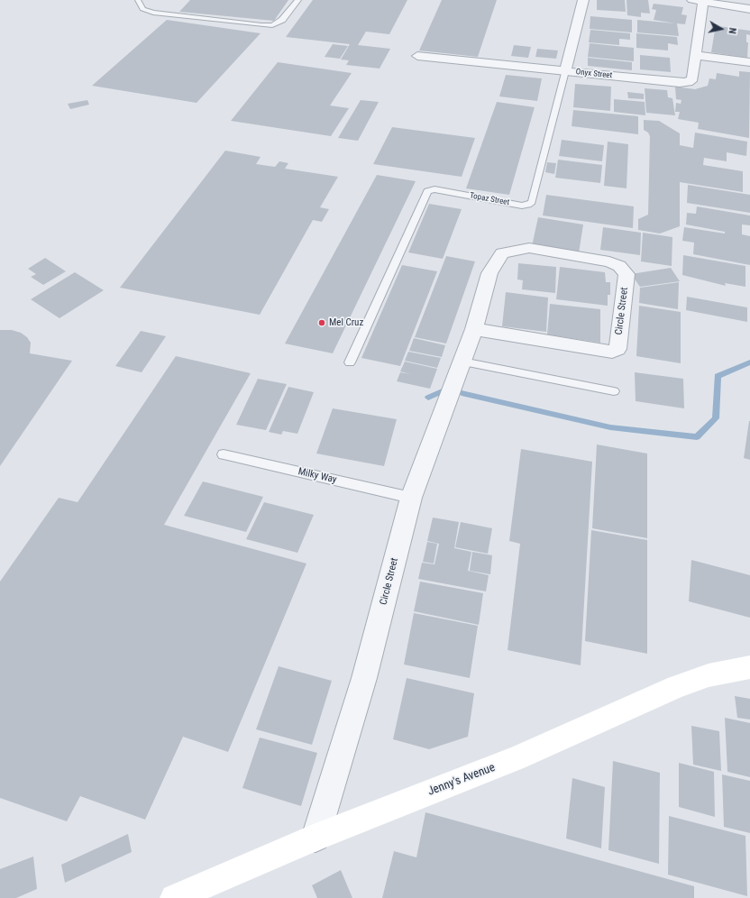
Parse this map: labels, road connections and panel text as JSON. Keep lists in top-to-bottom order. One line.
{"streets":{"street":["Onyx Street","Topaz Street","Circle Street","Jenny's Avenue"],"lane":["Milky Way"]},"crossings":[["Onyx Street","Topaz Street"],["Circle Street","Milky Way"],["Circle Street","Jenny's Avenue"]],"places":["Mel Cruz"],"north":"right"}
